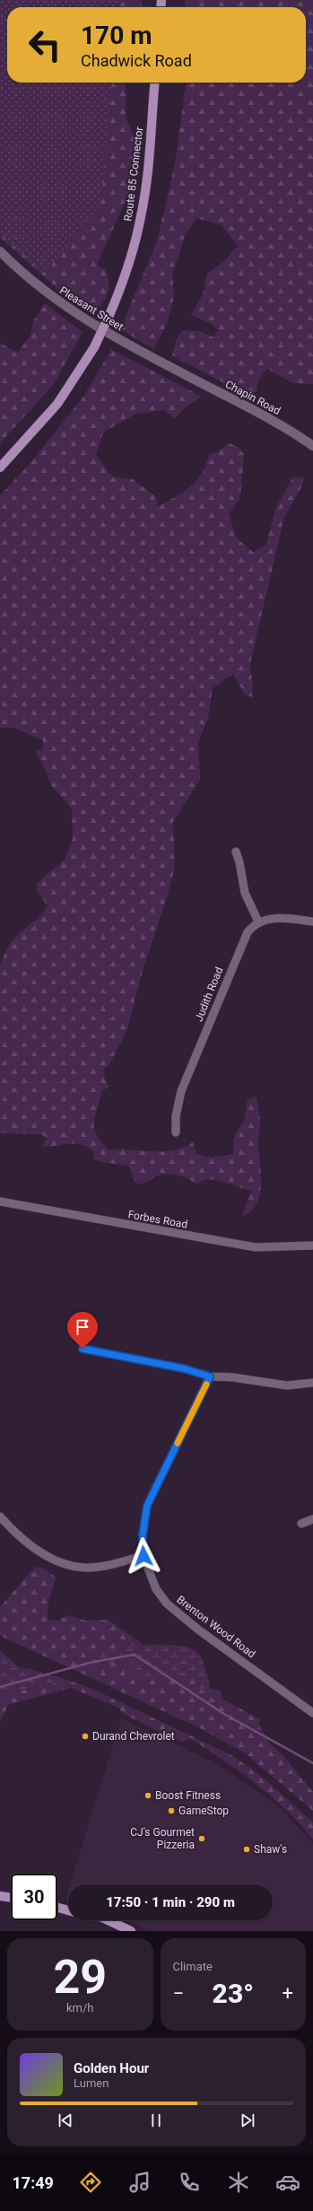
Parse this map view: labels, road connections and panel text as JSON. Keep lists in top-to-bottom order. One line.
{"streets":{"main road":["Route 85 Connector"],"street":["Pleasant Street","Chapin Road","Judith Road","Forbes Road","Brenton Wood Road"]},"crossings":[["Pleasant Street","Chapin Road"]],"places":["Durand Chevrolet","Boost Fitness","GameStop","CJ's Gourmet Pizzeria","Shaw's"],"page":{"turn":["170 m","Chadwick Road"],"limit":"30","trip":"17:50 · 1 min · 290 m","tile":[["29","km/h"],"Climate"],"heat":["−","23°","+"],"song":["Golden Hour","Lumen"],"tabs":"17:49"}}
